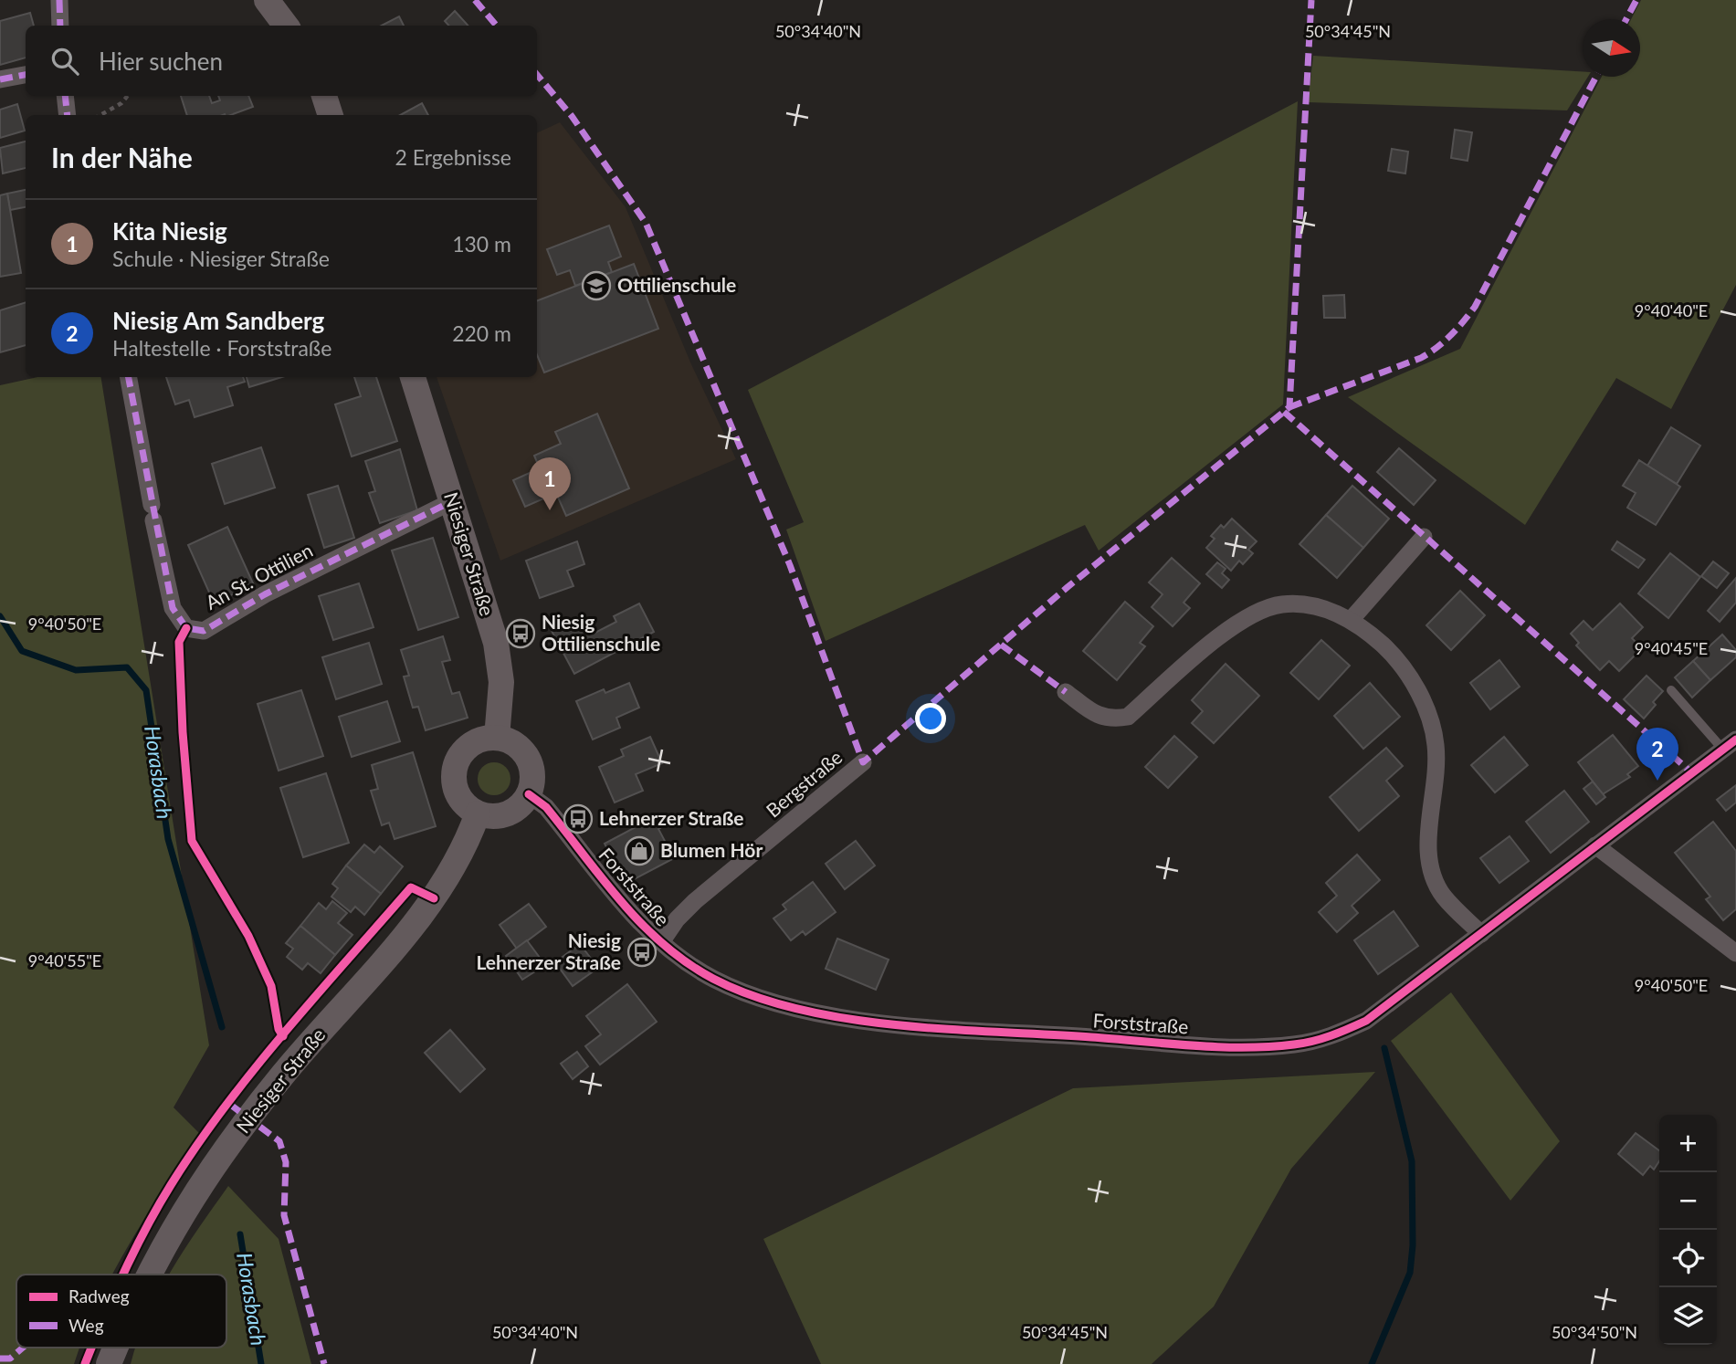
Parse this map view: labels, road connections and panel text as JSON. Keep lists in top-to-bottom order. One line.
{"streets":{"main road":["Niesiger Straße"],"street":["An St. Ottilien","Bergstraße","Forststraße"]},"crossings":[["Niesiger Straße","An St. Ottilien"],["Niesiger Straße","Forststraße"],["Bergstraße","Forststraße"]],"water":["Horasbach"],"places":{"school or university":["Ottilienschule"],"bus stop":["Niesig Ottilienschule","Lehnerzer Straße","Niesig Lehnerzer Straße"],"shop":["Blumen Hör"]},"legend":["Radweg","Weg"],"north":"right","page":{"search":"Hier suchen","heading":["In der Nähe","2 Ergebnisse"],"list":[{"mark":"1","name":"Kita Niesig","note":"Schule · Niesiger Straße","value":"130 m"},{"mark":"2","name":"Niesig Am Sandberg","note":"Haltestelle · Forststraße","value":"220 m"}],"pins":["1","2"],"map_buttons":["+","−"]},"coordinates":["50°34'40\"N","50°34'45\"N","9°40'40\"E","9°40'50\"E","9°40'45\"E","9°40'55\"E","50°34'50\"N"]}
